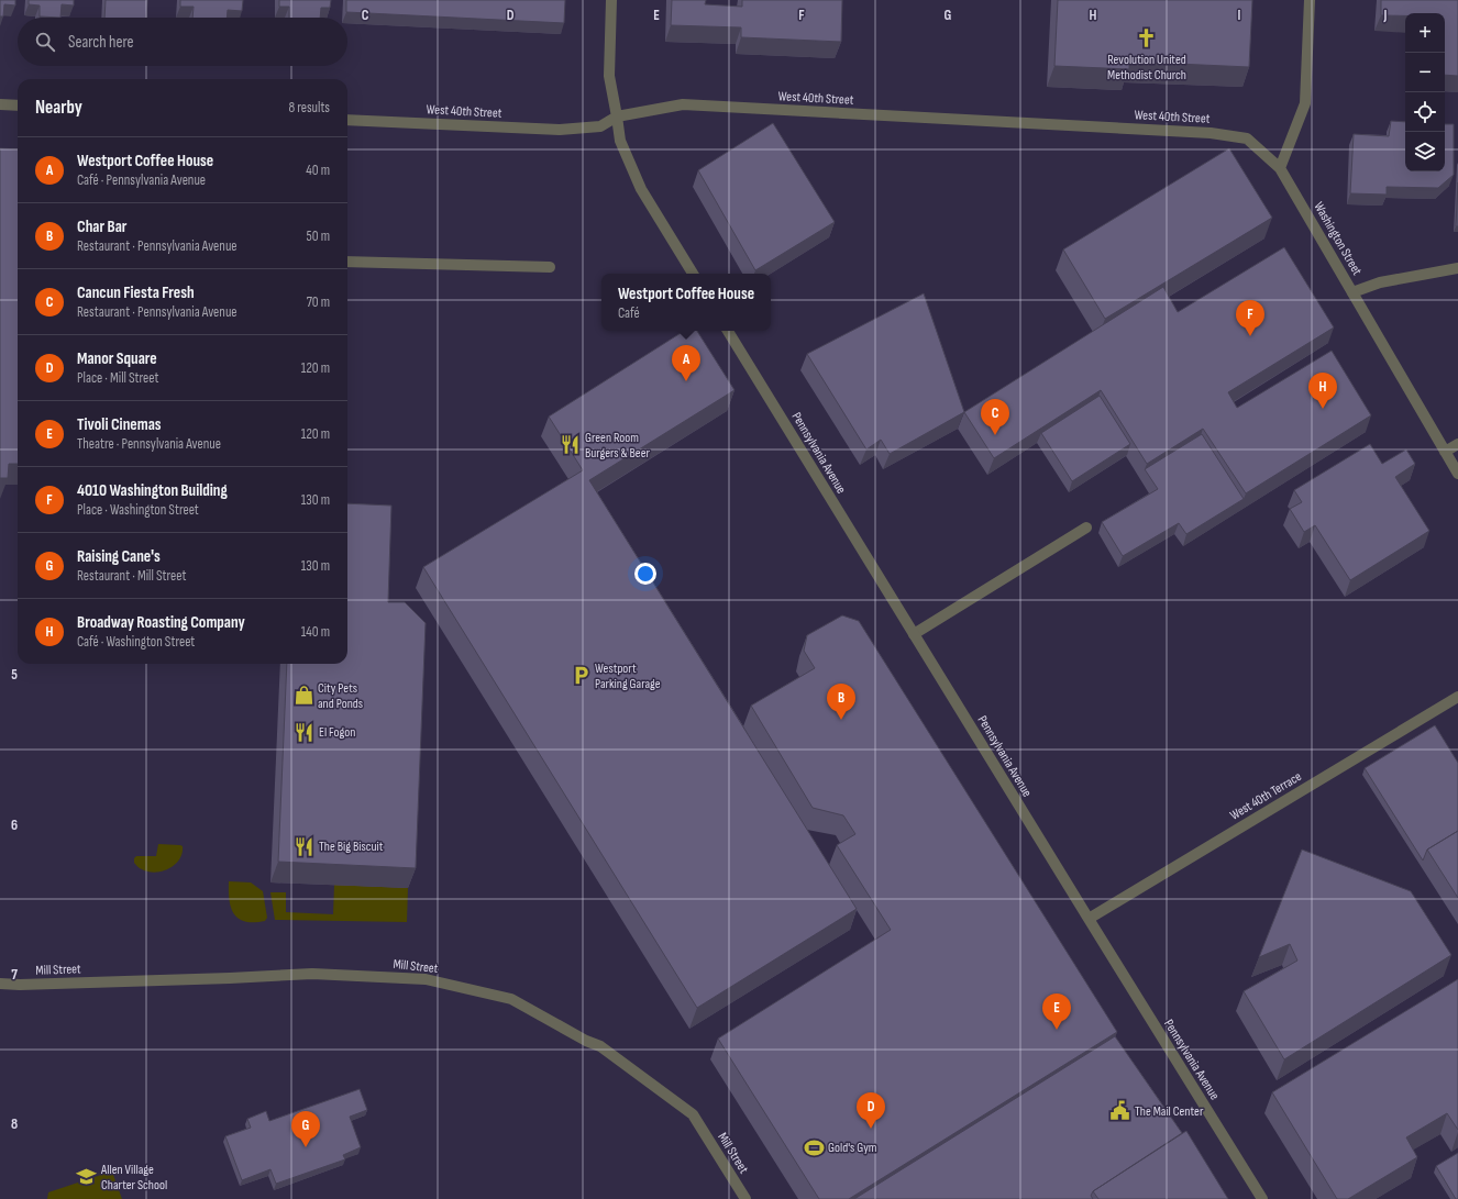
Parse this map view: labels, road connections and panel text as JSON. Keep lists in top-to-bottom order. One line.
{"streets":{"street":["West 40th Street","Washington Street","Pennsylvania Avenue","West 40th Terrace","Mill Street"]},"crossings":[["West 40th Street","Washington Street"],["Pennsylvania Avenue","West 40th Terrace"]],"places":{"church":["Revolution United Methodist Church"],"restaurant":["Green Room Burgers & Beer","El Fogon","The Big Biscuit"],"parking":["Westport Parking Garage"],"shop":["City Pets and Ponds"],"public building":["The Mail Center"],"sports":["Gold's Gym"],"school or university":["Allen Village Charter School"]},"page":{"map_buttons":["+","−"],"search":"Search here","heading":["Nearby","8 results"],"list":[{"mark":"A","name":"Westport Coffee House","note":"Café · Pennsylvania Avenue","value":"40 m"},{"mark":"B","name":"Char Bar","note":"Restaurant · Pennsylvania Avenue","value":"50 m"},{"mark":"C","name":"Cancun Fiesta Fresh","note":"Restaurant · Pennsylvania Avenue","value":"70 m"},{"mark":"D","name":"Manor Square","note":"Place · Mill Street","value":"120 m"},{"mark":"E","name":"Tivoli Cinemas","note":"Theatre · Pennsylvania Avenue","value":"120 m"},{"mark":"F","name":"4010 Washington Building","note":"Place · Washington Street","value":"130 m"},{"mark":"G","name":"Raising Cane's","note":"Restaurant · Mill Street","value":"130 m"},{"mark":"H","name":"Broadway Roasting Company","note":"Café · Washington Street","value":"140 m"}],"popup":["Westport Coffee House","Café"],"pins":["F","A","H","C","B","E","D","G"]},"grid":{"columns":["C","D","E","F","G","H","I","J"],"rows":["5","6","7","8"]}}
